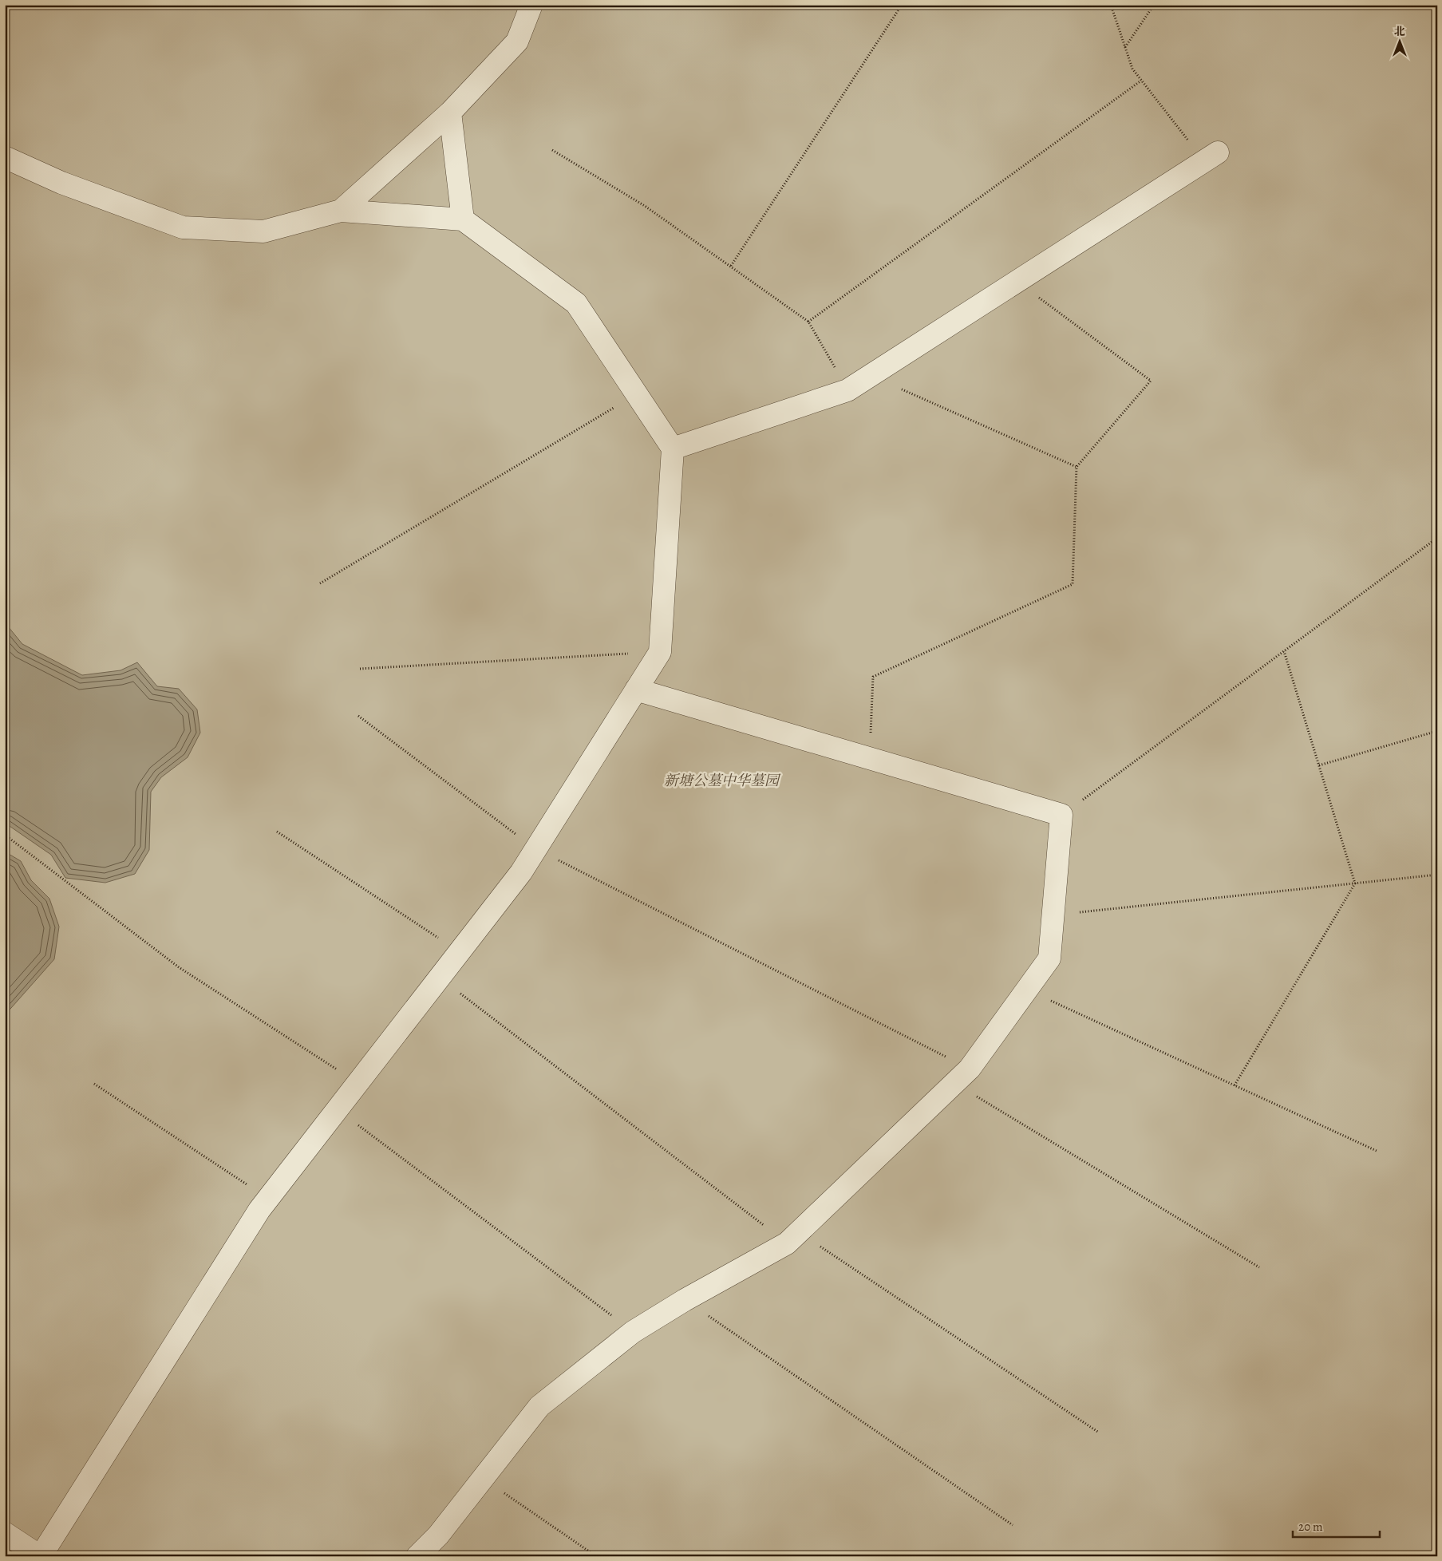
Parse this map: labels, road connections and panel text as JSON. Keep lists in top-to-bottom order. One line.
{"parks":["新塘公墓中华墓园"],"scale_bar":"20 m","north":"top"}
